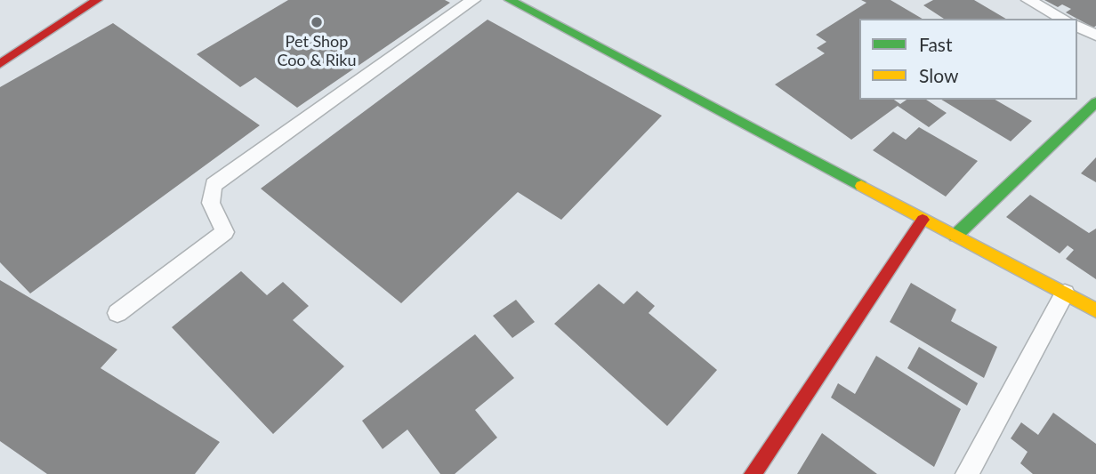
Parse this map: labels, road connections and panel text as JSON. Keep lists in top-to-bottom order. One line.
{"places":["Pet Shop Coo & Riku"],"legend":["Fast","Slow"]}
